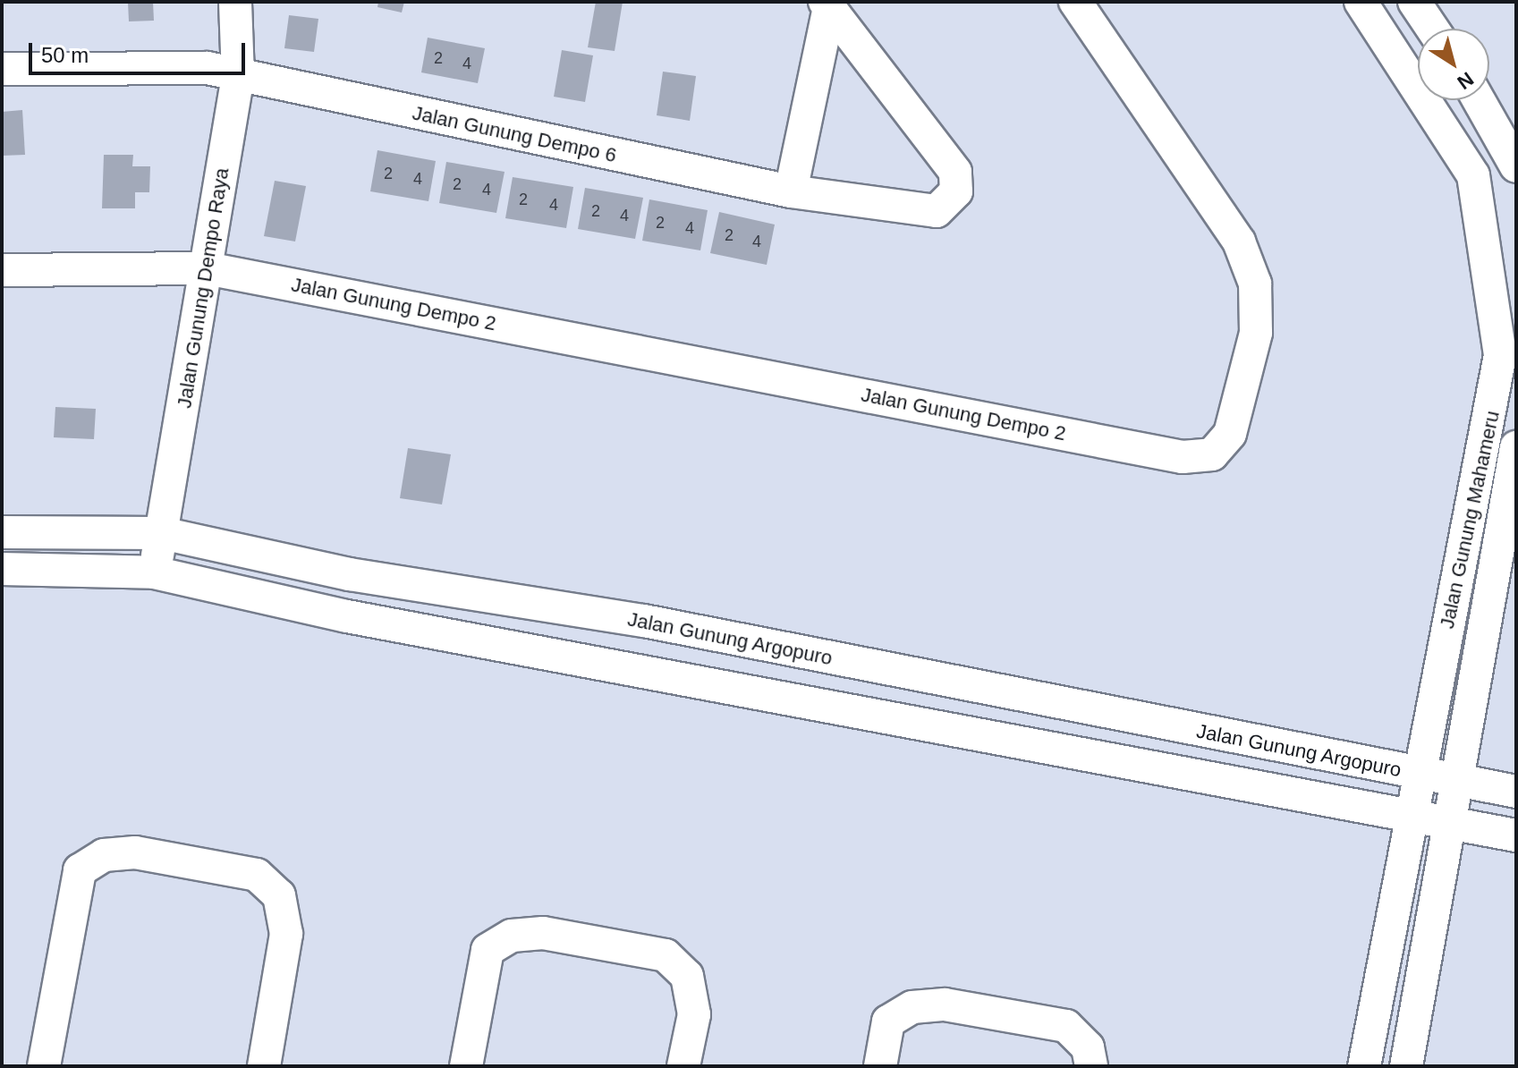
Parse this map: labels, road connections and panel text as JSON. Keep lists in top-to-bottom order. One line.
{"streets":{"street":["Jalan Gunung Dempo 6","Jalan Gunung Dempo Raya","Jalan Gunung Dempo 2","Jalan Gunung Mahameru","Jalan Gunung Argopuro"]},"crossings":[["Jalan Gunung Dempo 6","Jalan Gunung Dempo Raya"],["Jalan Gunung Dempo Raya","Jalan Gunung Dempo 2"],["Jalan Gunung Dempo Raya","Jalan Gunung Argopuro"],["Jalan Gunung Mahameru","Jalan Gunung Argopuro"]],"house_numbers":["2","4","2","4","2","4","2","4","2","4","2","4","2","4"],"scale_bar":"50 m","north":"bottom right"}
